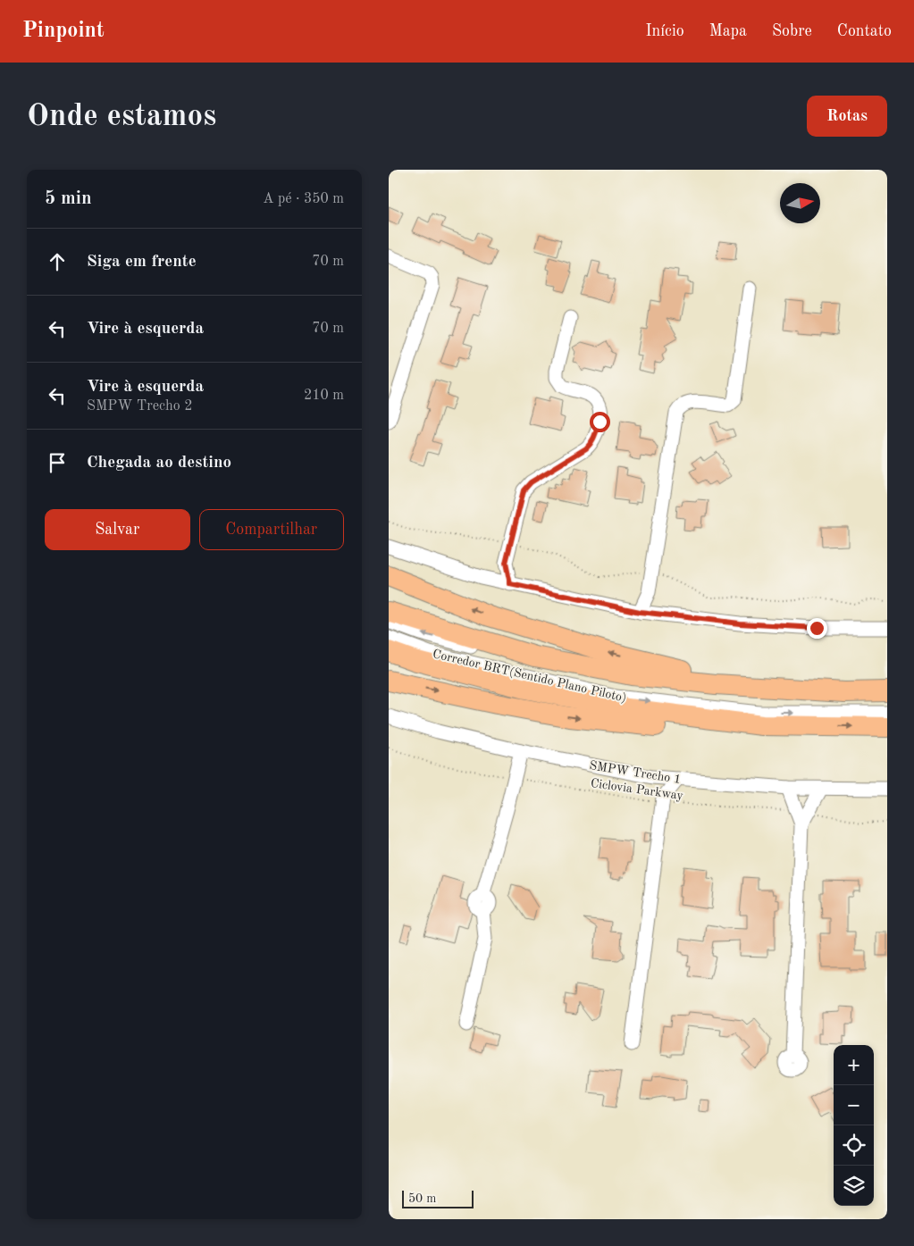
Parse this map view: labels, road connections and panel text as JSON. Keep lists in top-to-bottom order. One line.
{"streets":{"street":["Corredor BRT(Sentido Plano Piloto)","SMPW Trecho 1"],"path":["Ciclovia Parkway"]},"scale_bar":"50 m","north":"right","page":{"header":"Pinpoint","nav":["Início","Mapa","Sobre","Contato"],"buttons":["Rotas",["Salvar","Compartilhar"]],"title":"Onde estamos","heading":["5 min","A pé · 350 m"],"list":[["Siga em frente","70 m"],["Vire à esquerda","70 m"],["Vire à esquerda","SMPW Trecho 2","210 m"],"Chegada ao destino"],"map_buttons":["+","−"],"scale":"50 m"}}
